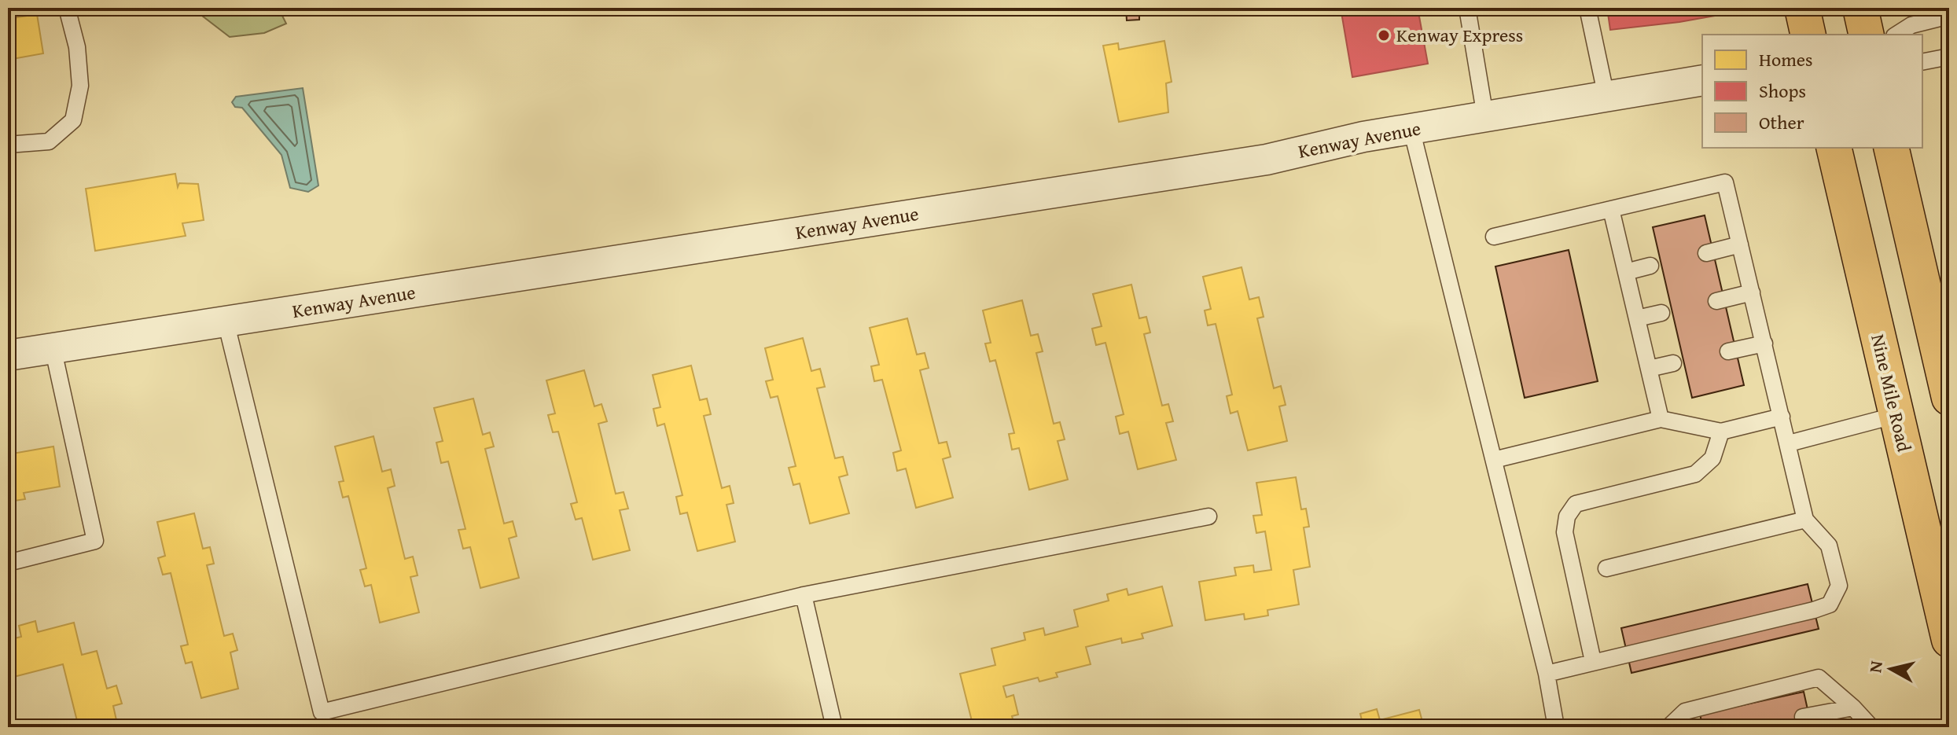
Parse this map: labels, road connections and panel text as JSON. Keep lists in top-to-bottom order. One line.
{"streets":{"main road":["Nine Mile Road"],"street":["Kenway Avenue"]},"places":["Kenway Express"],"legend":["Homes","Shops","Other"],"north":"left"}
